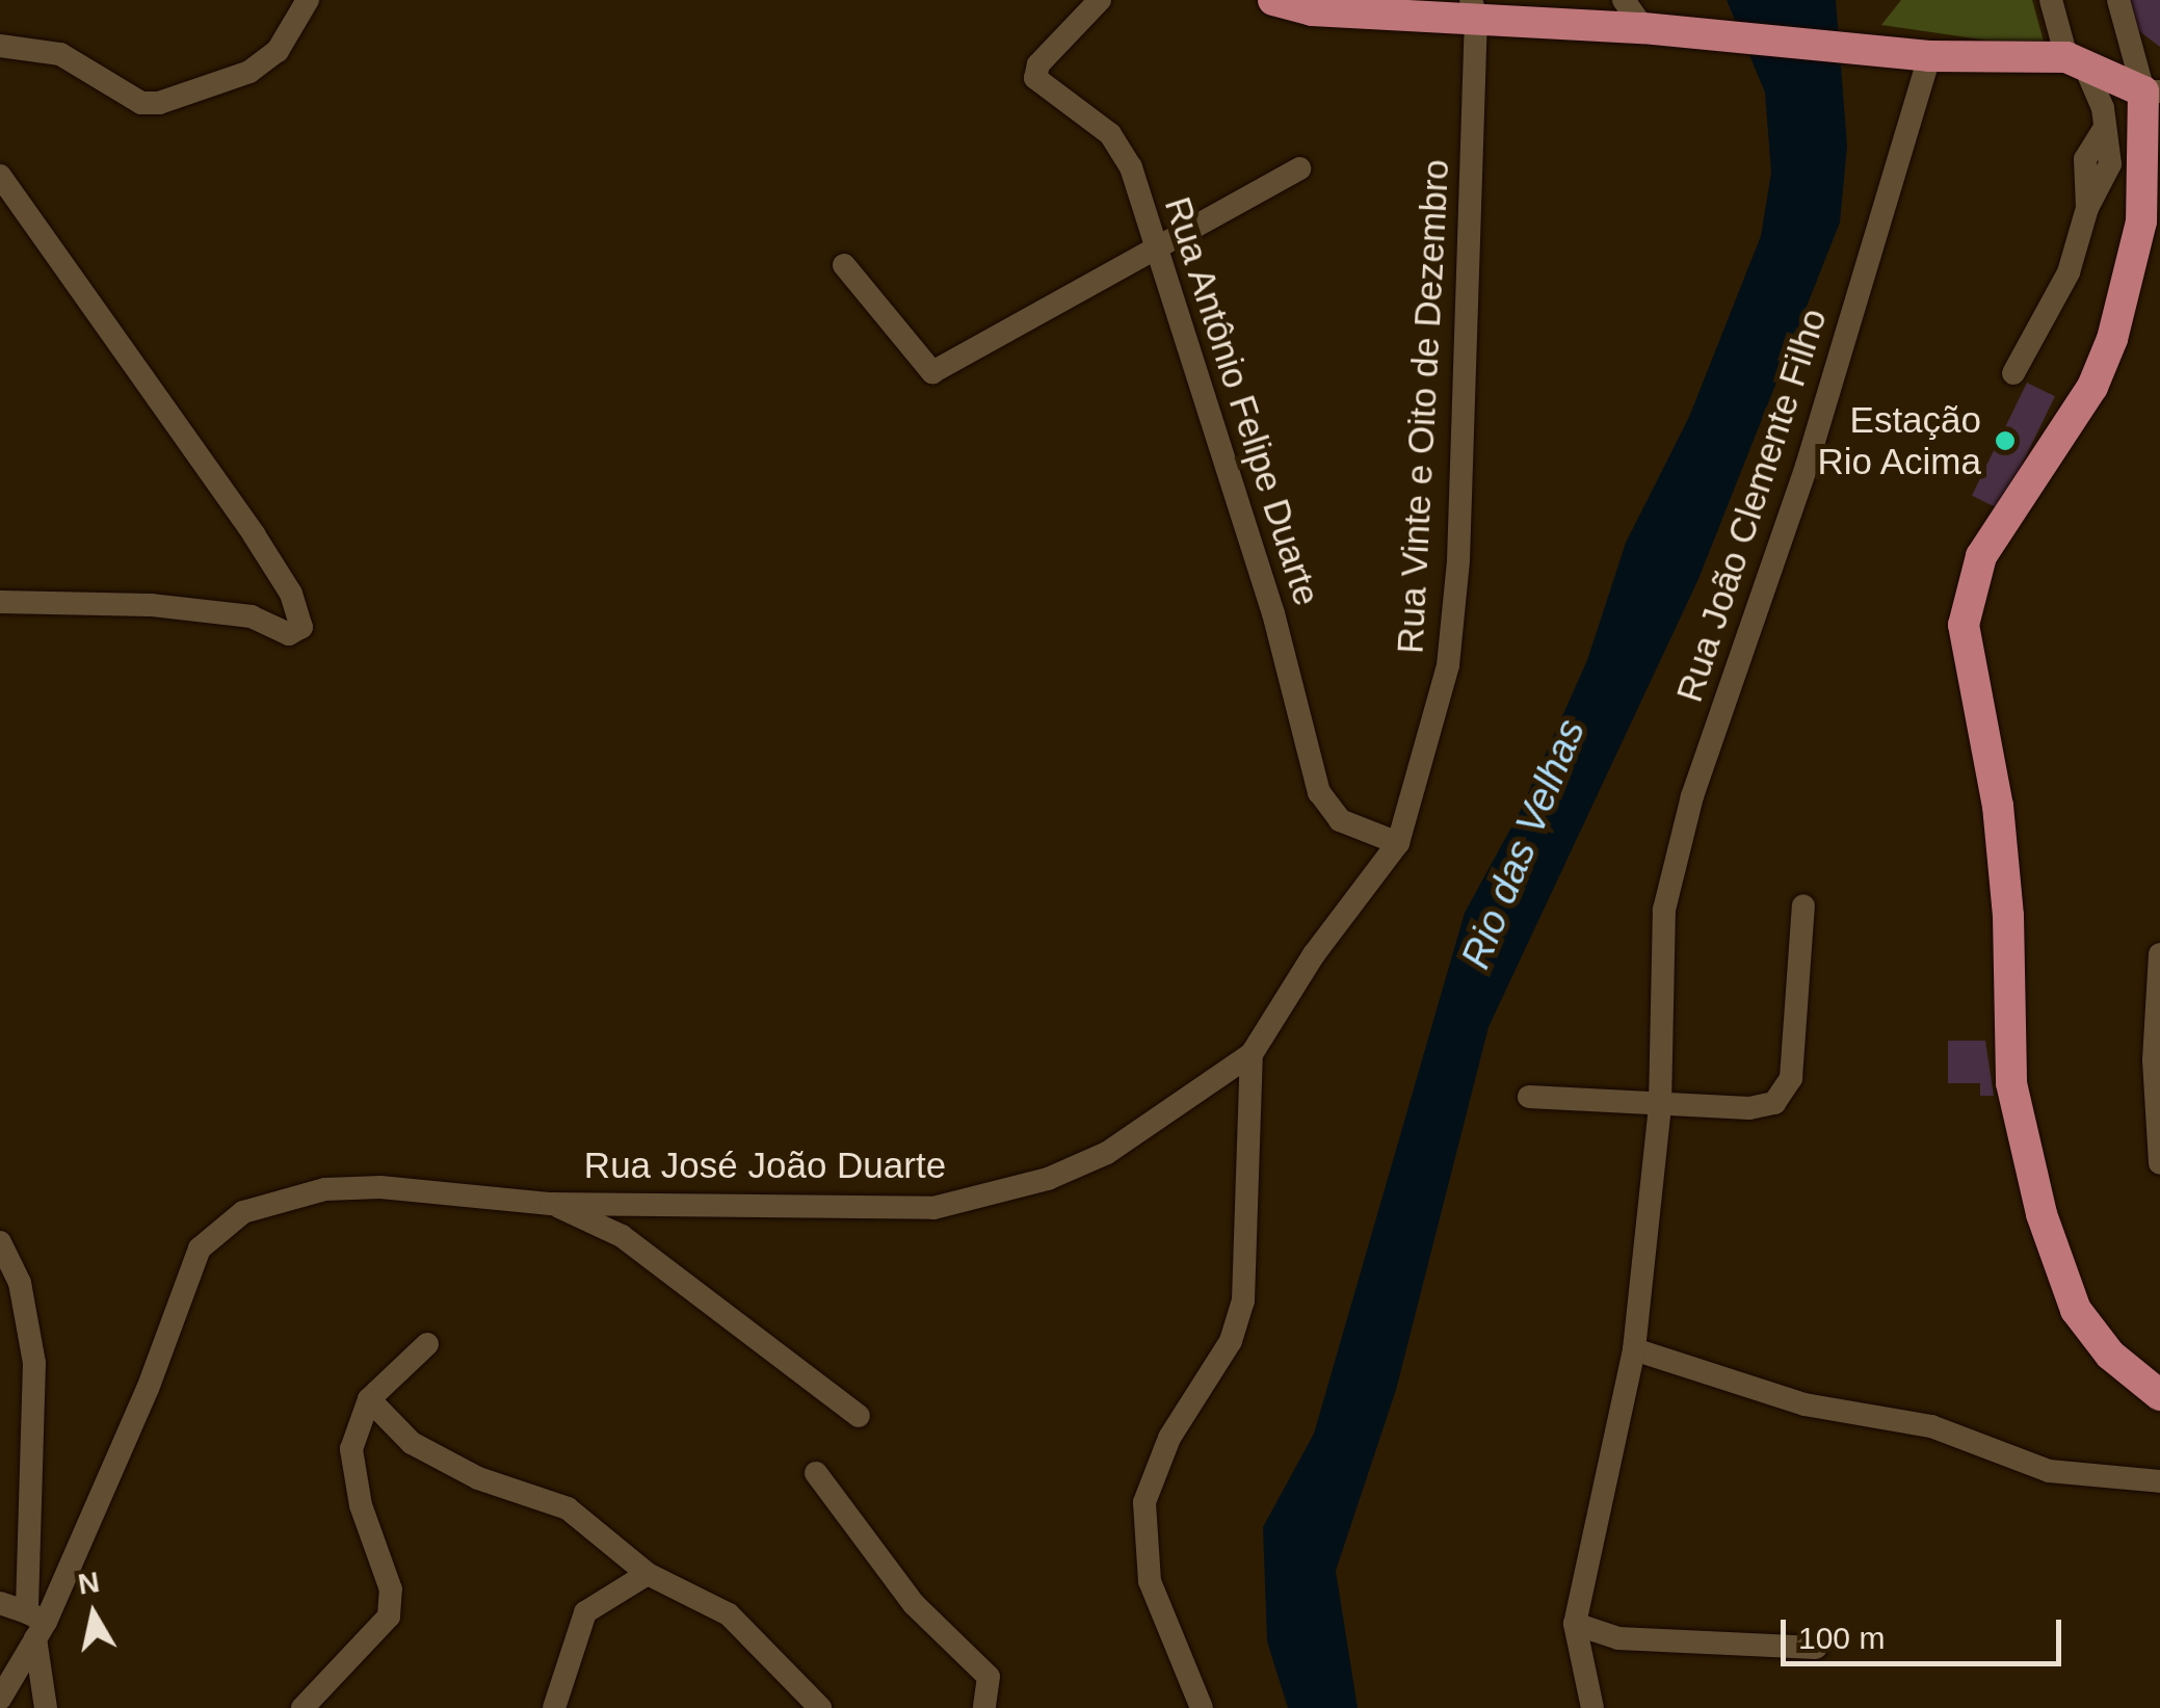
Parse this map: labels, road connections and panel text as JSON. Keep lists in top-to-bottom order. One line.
{"streets":{"street":["Rua Antônio Felipe Duarte","Rua Vinte e Oito de Dezembro","Rua João Clemente Filho","Rua José João Duarte"]},"crossings":[["Rua Antônio Felipe Duarte","Rua Vinte e Oito de Dezembro"],["Rua Vinte e Oito de Dezembro","Rua José João Duarte"]],"water":["Rio das Velhas"],"places":["Estação Rio Acima"],"scale_bar":"100 m","north":"top"}
